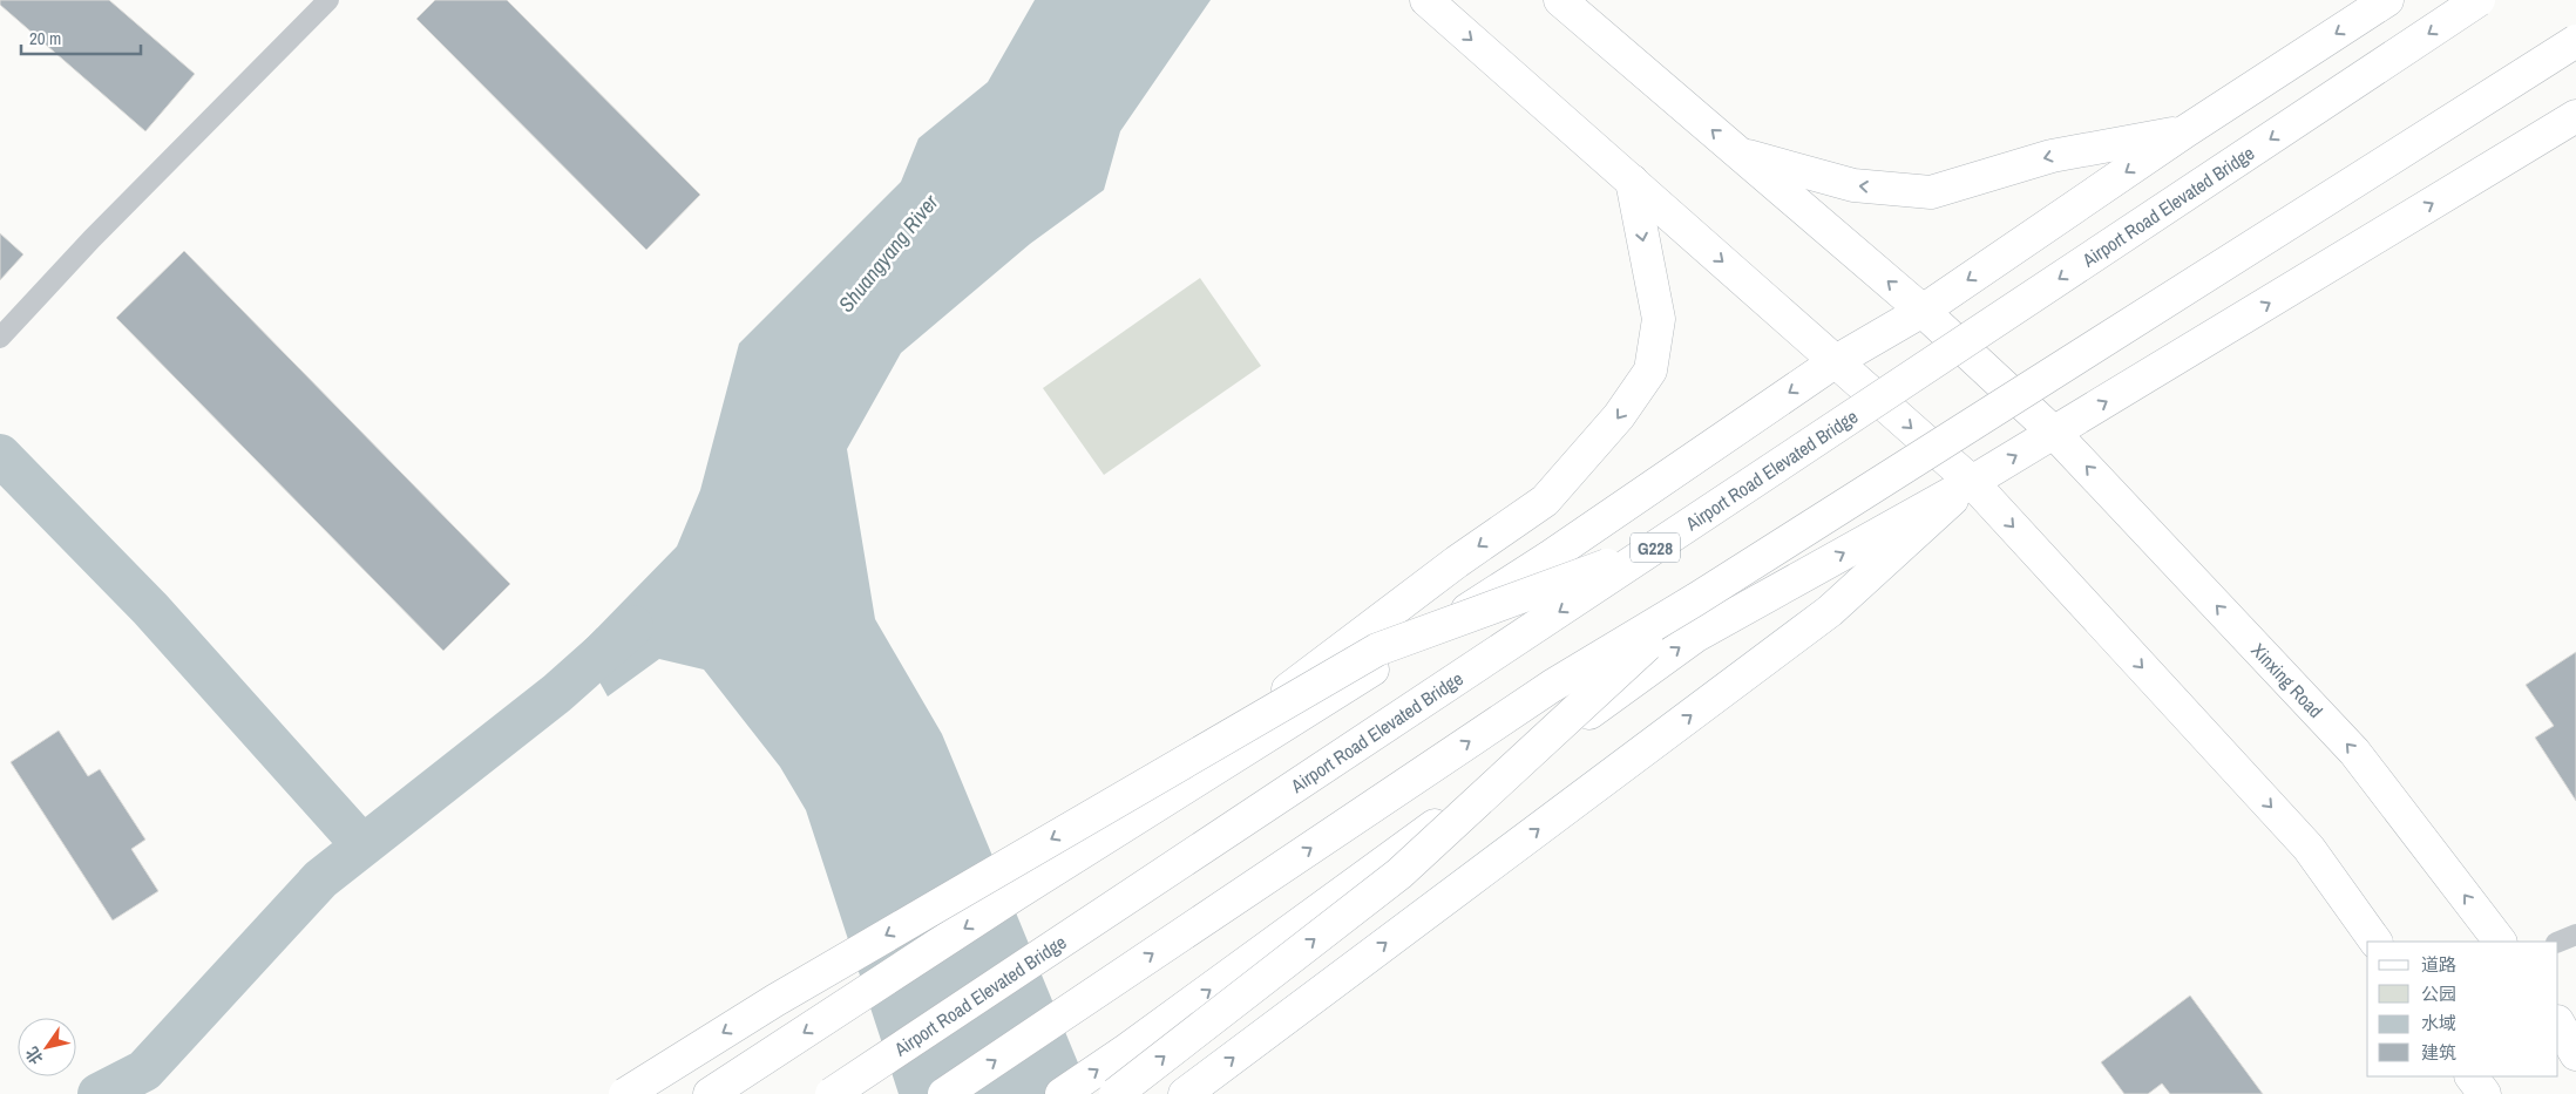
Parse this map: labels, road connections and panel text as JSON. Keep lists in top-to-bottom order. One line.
{"streets":{"main road":["Airport Road Elevated Bridge","G228","Xinxing Road"]},"water":["Shuangyang River"],"legend":["道路","公园","水域","建筑"],"scale_bar":"20 m","north":"bottom left"}
